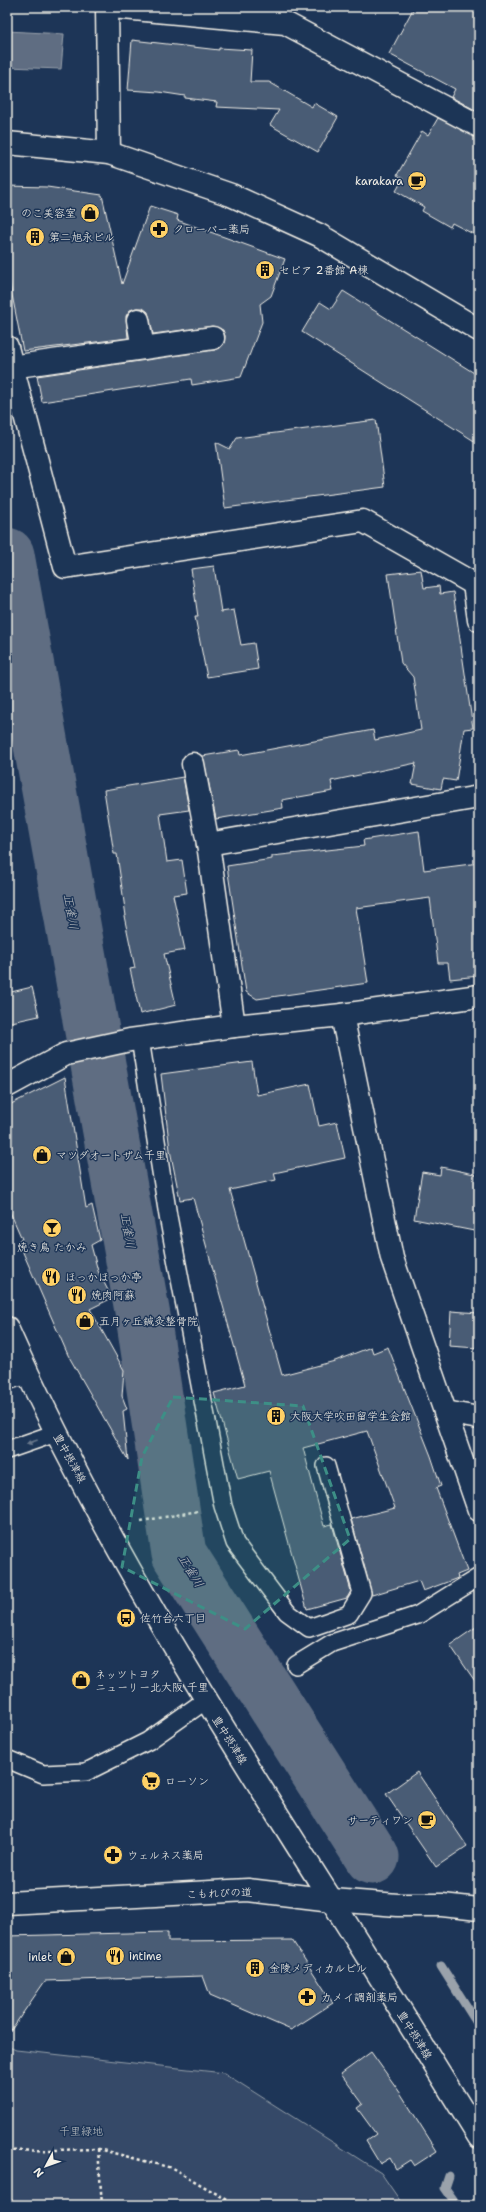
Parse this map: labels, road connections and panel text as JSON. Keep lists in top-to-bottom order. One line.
{"streets":{"street":["豊中摂津線","こもれびの道"]},"crossings":[["豊中摂津線","こもれびの道"]],"water":["正雀川"],"parks":["千里緑地"],"places":{"cafe":["karakara","サーティワン"],"shop":["のこ美容室","マツダオートザム千里","五月ヶ丘鍼灸整骨院","ネッツトヨタ ニューリー北大阪 千里","inlet"],"pharmacy":["クローバー薬局","ウェルネス薬局","カメイ調剤薬局"],"building":["第二旭永ビル","セピア 2番館 A棟","大阪大学吹田留学生会館","金陵メディカルビル"],"bar":["焼き鳥 たかみ"],"restaurant":["ほっかほっか亭","焼肉阿蘇","intime"],"bus stop":["佐竹台六丁目"],"supermarket":["ローソン"]},"north":"bottom left"}
